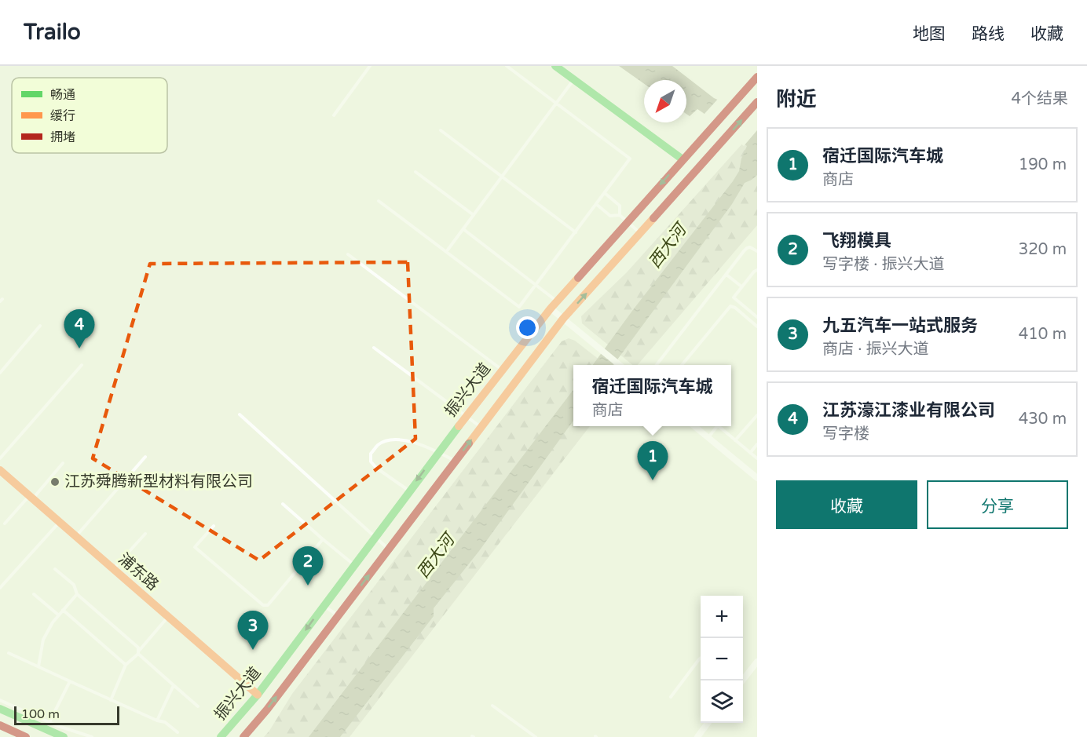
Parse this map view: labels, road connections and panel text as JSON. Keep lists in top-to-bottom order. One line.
{"streets":{"main road":["振兴大道","浦东路"]},"crossings":[["振兴大道","浦东路"]],"water":["西大河"],"places":["江苏舜腾新型材料有限公司"],"legend":["畅通","缓行","拥堵"],"scale_bar":"100 m","north":"bottom left","page":{"header":"Trailo","nav":["地图","路线","收藏"],"heading":["附近","4个结果"],"list":[{"mark":"1","name":"宿迁国际汽车城","note":"商店","value":"190 m"},{"mark":"2","name":"飞翔模具","note":"写字楼 · 振兴大道","value":"320 m"},{"mark":"3","name":"九五汽车一站式服务","note":"商店 · 振兴大道","value":"410 m"},{"mark":"4","name":"江苏濠江漆业有限公司","note":"写字楼","value":"430 m"}],"pins":["4","1","2","3"],"popup":["宿迁国际汽车城","商店"],"buttons":["收藏","分享"],"map_buttons":["+","−"],"scale":"100 m"}}
